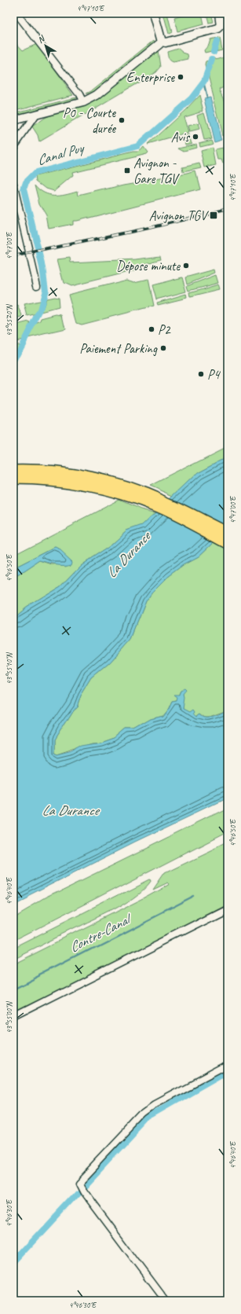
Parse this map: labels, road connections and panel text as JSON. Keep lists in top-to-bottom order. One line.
{"water":["Canal Puy","La Durance","Contre-Canal"],"places":{"other":["Enterprise","P0 - Courte durée","Avis","Dépose minute","P2","Paiement Parking","P4"],"transit":["Avignon - Gare TGV","Avignon TGV"]},"north":"top left","coordinates":["4°47'10\"E","4°47'00\"E","43°55'20\"N","4°46'50\"E","43°55'10\"N","4°46'40\"E","43°55'00\"N","4°46'30\"E"]}
